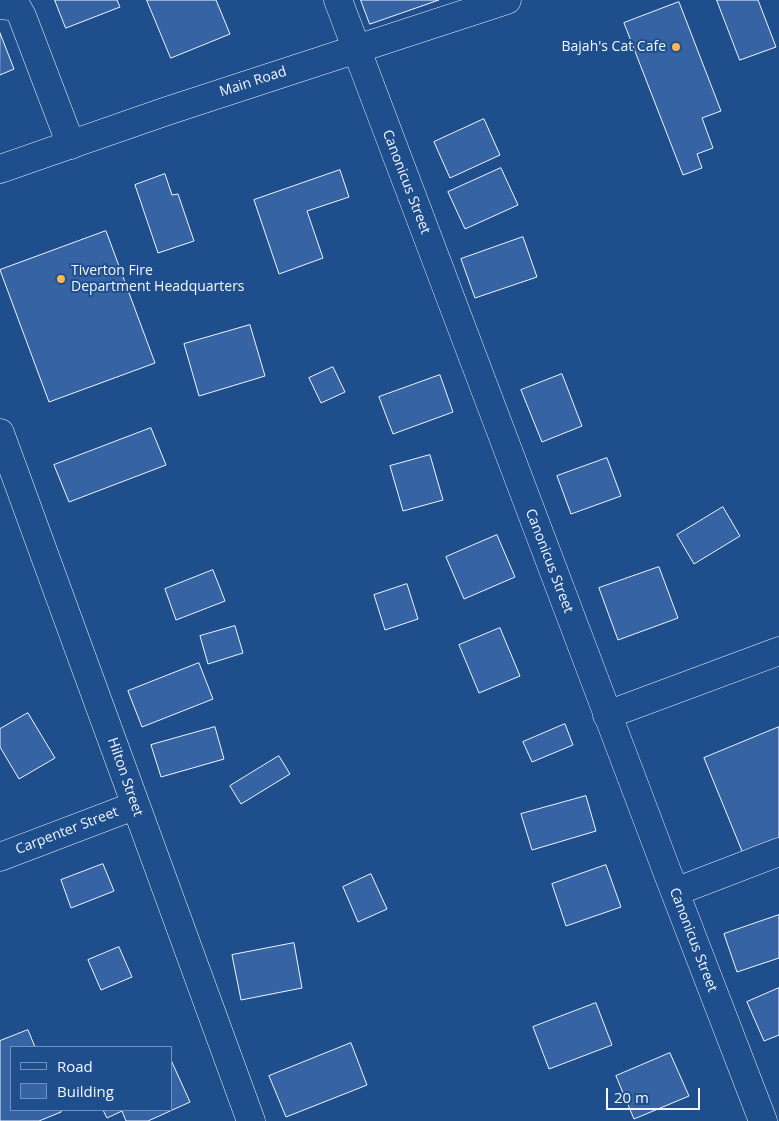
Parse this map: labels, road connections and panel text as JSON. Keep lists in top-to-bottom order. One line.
{"streets":{"street":["Main Road","Canonicus Street","Hilton Street","Carpenter Street"]},"crossings":[["Main Road","Canonicus Street"],["Hilton Street","Carpenter Street"]],"places":["Bajah's Cat Cafe","Tiverton Fire Department Headquarters"],"legend":["Road","Building"],"scale_bar":"20 m"}
